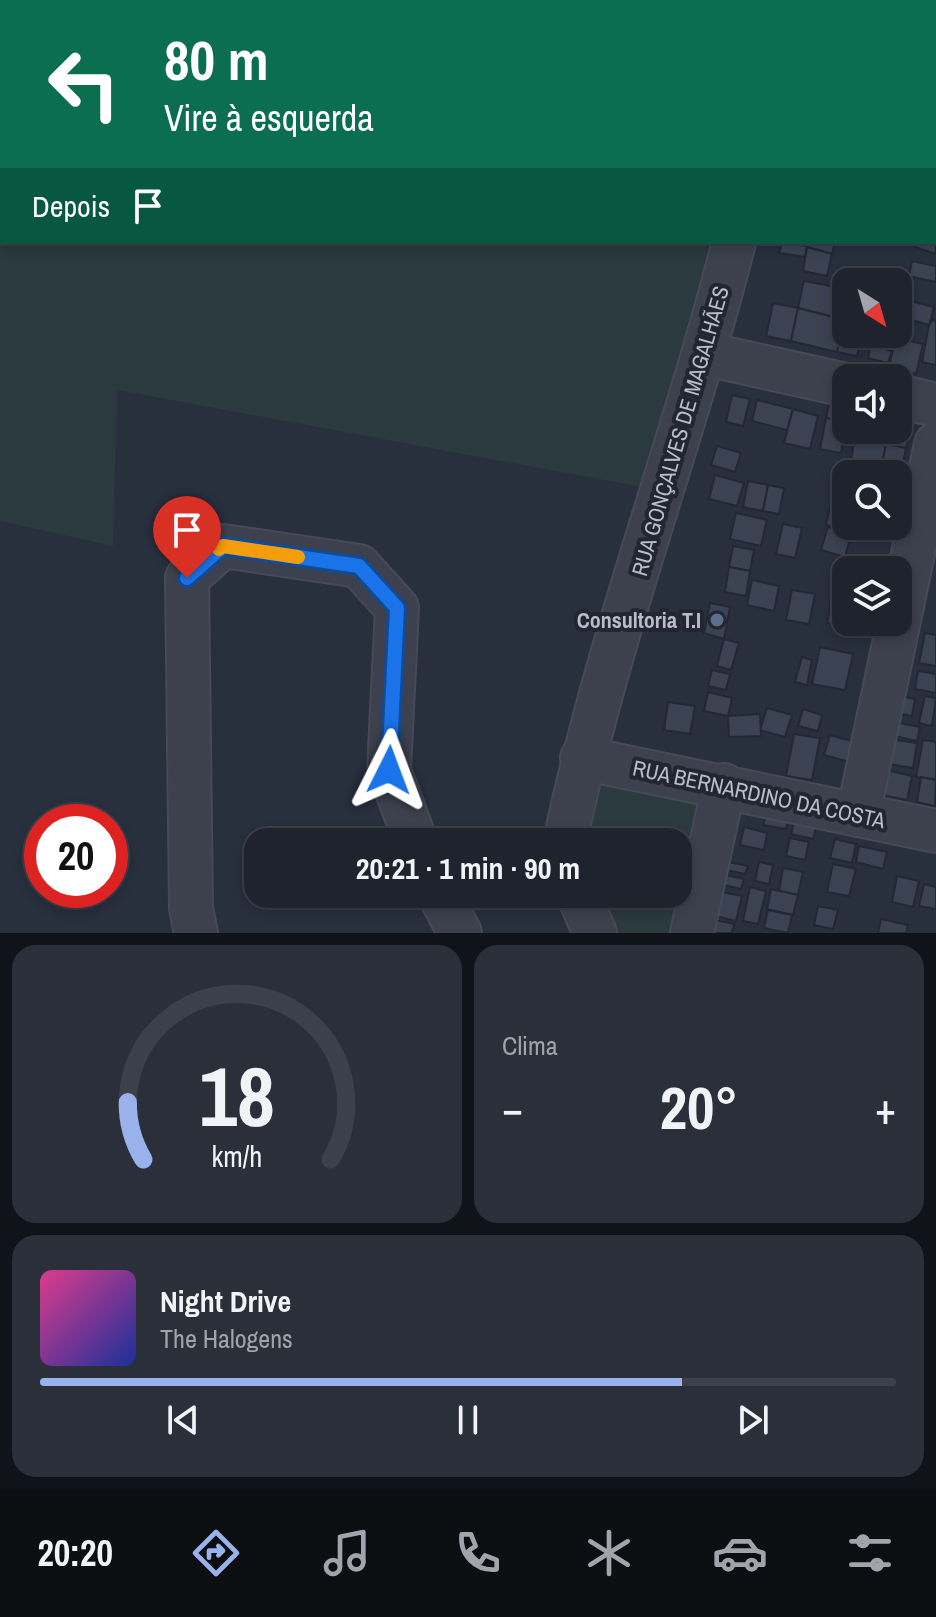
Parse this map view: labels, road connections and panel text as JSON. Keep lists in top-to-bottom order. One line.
{"streets":{"street":["RUA GONÇALVES DE MAGALHÃES","RUA BERNARDINO DA COSTA"]},"crossings":[["RUA GONÇALVES DE MAGALHÃES","RUA BERNARDINO DA COSTA"]],"places":["Consultoria T.I"],"north":"bottom right","page":{"turn":["80 m","Vire à esquerda"],"then":"Depois","limit":"20","trip":"20:21 · 1 min · 90 m","tile":"Clima","heat":["−","20°","+"],"song":["Night Drive","The Halogens"],"tabs":"20:20","gauge":["18","km/h"]}}
